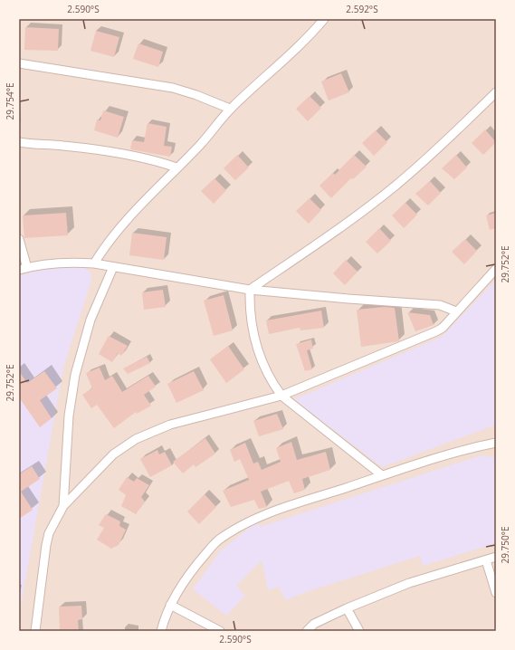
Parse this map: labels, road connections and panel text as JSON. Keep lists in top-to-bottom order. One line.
{"coordinates":["2.590°S","2.592°S","29.754°E","29.752°E","29.750°E"]}
